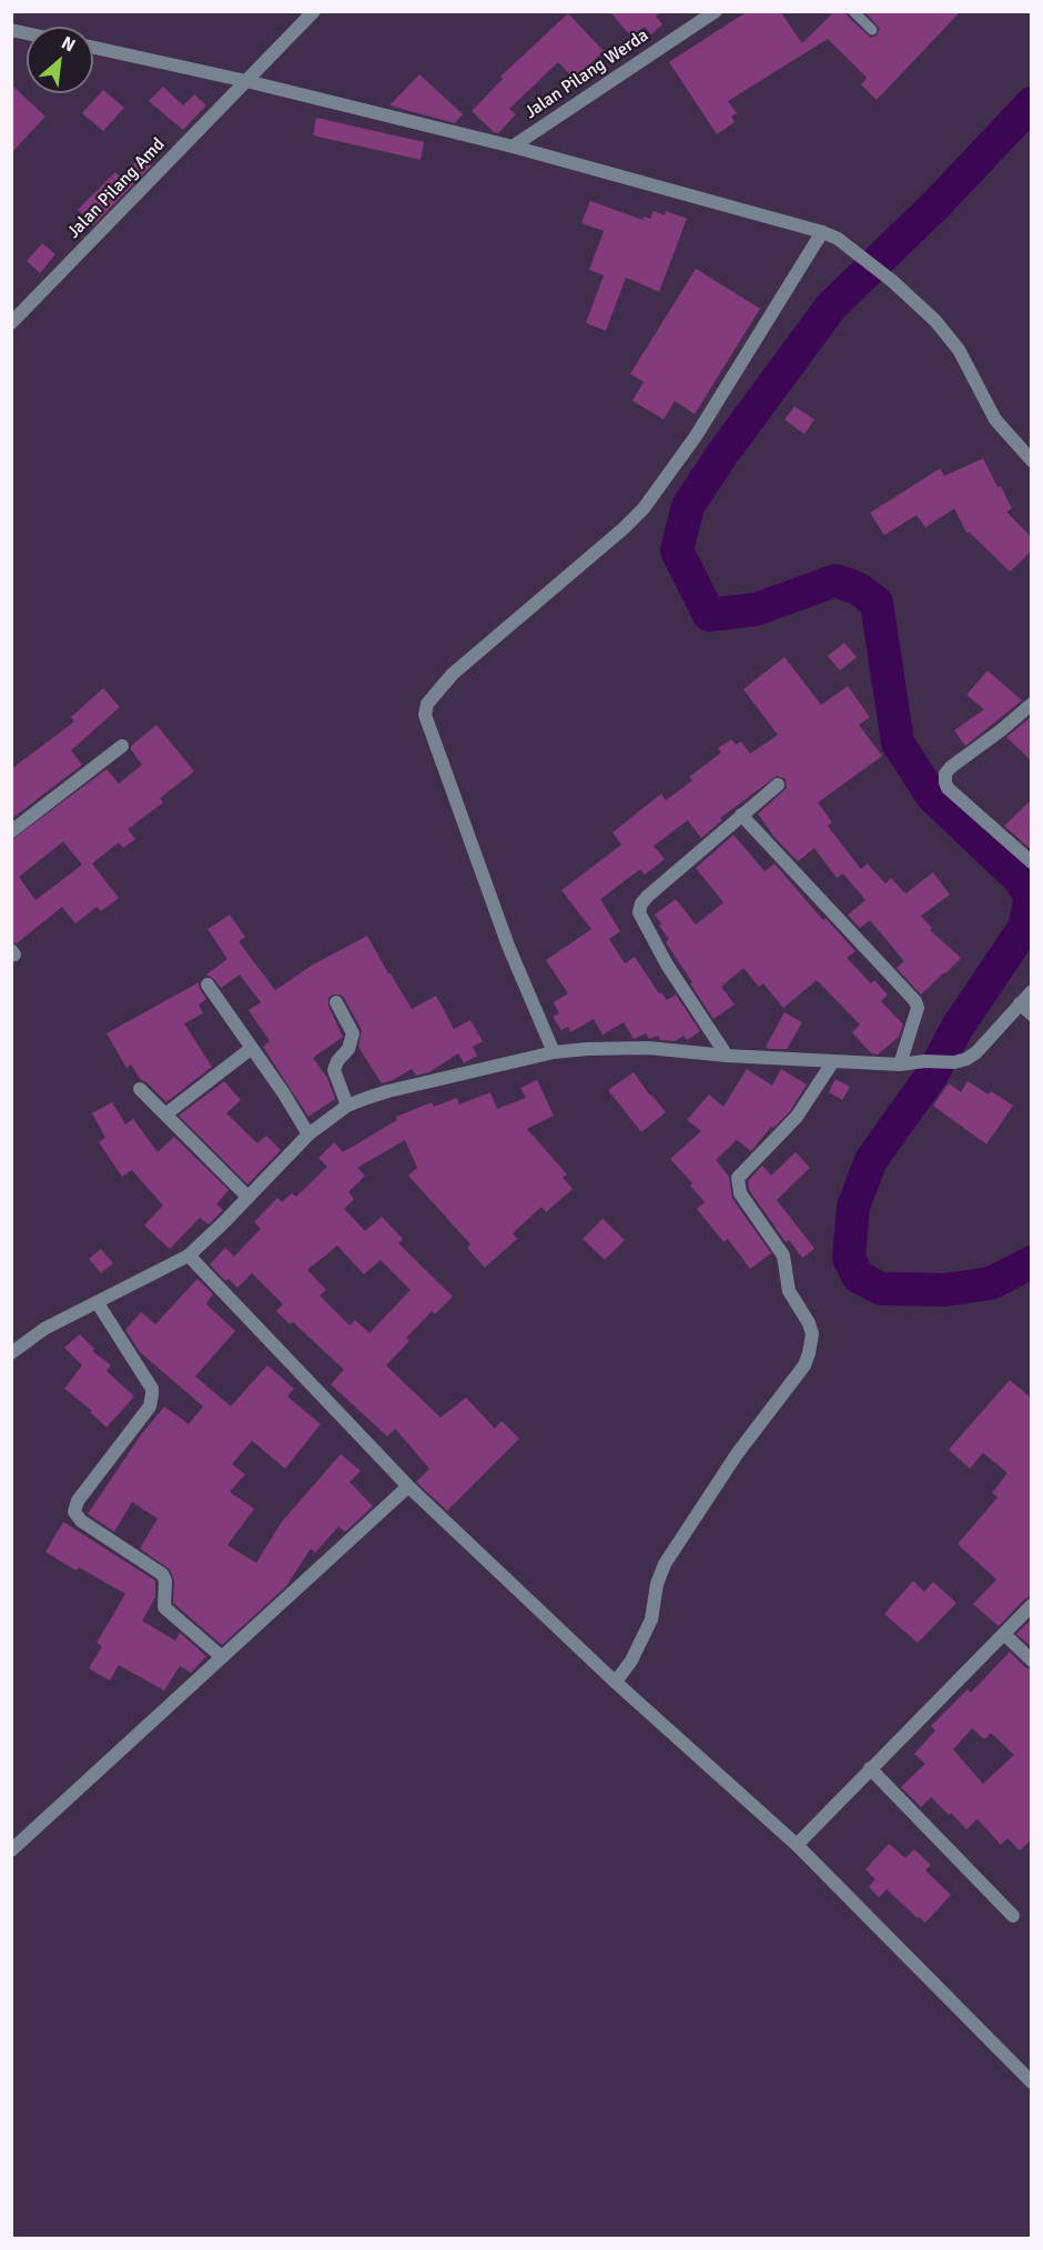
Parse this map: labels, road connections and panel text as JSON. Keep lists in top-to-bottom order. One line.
{"streets":{"street":["Jalan Pilang Werda","Jalan Pilang Amd"]},"north":"top right"}
